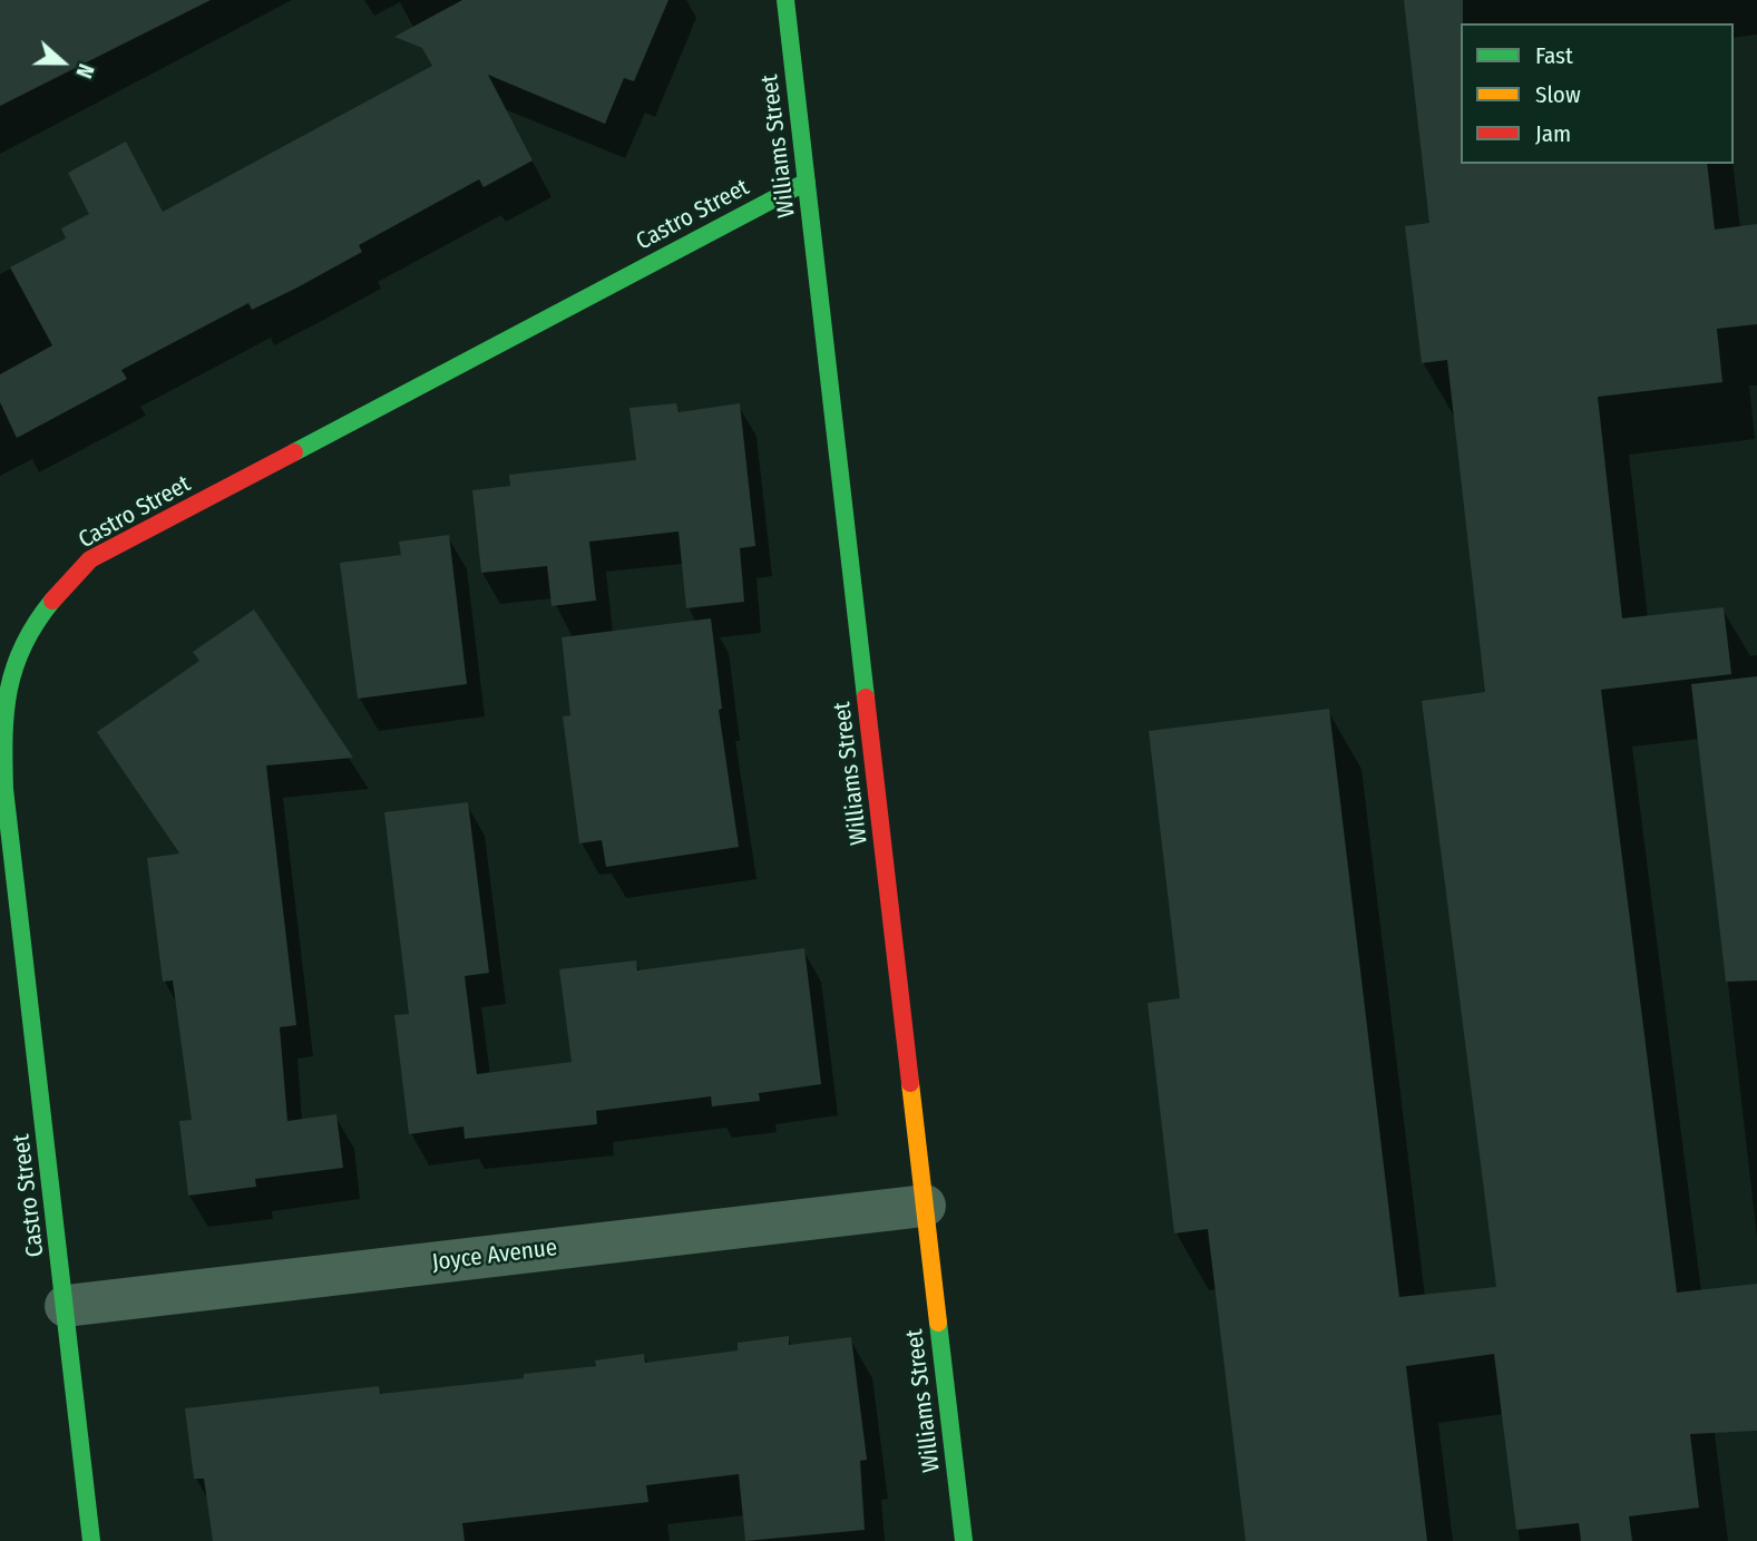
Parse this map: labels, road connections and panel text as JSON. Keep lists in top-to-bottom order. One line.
{"streets":{"street":["Williams Street","Castro Street","Joyce Avenue"]},"crossings":[["Williams Street","Castro Street"],["Williams Street","Joyce Avenue"],["Castro Street","Joyce Avenue"]],"legend":["Fast","Slow","Jam"],"north":"right"}
